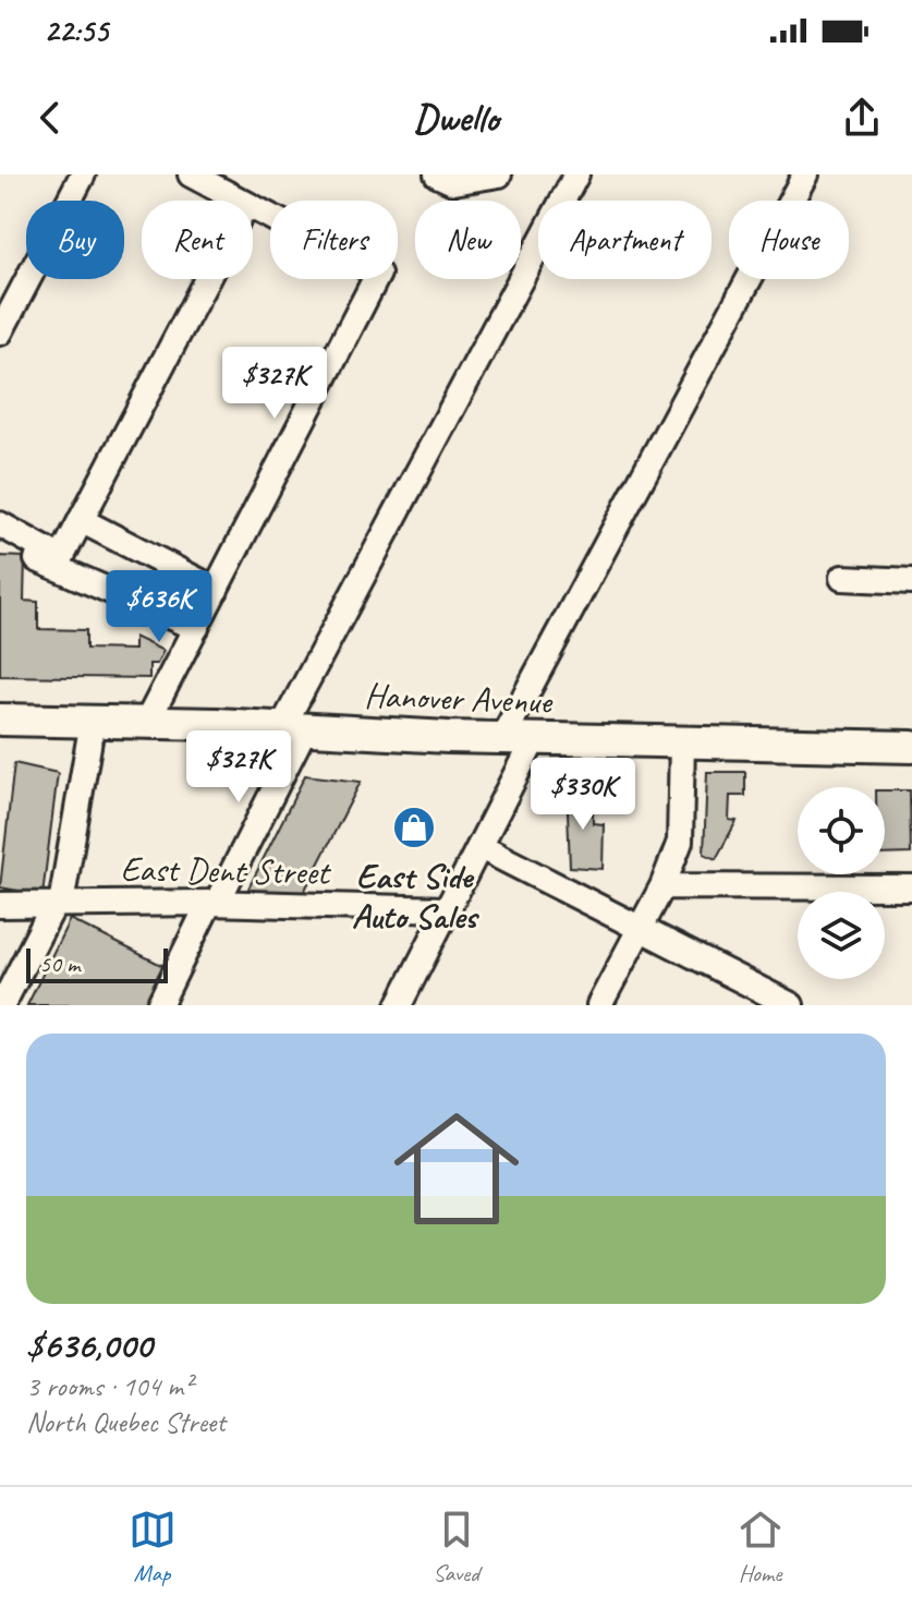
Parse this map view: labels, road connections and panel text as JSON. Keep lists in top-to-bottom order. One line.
{"streets":{"main road":["Hanover Avenue"],"street":["East Dent Street"]},"places":{"shop":["East Side Auto Sales"]},"scale_bar":"50 m","page":{"status":"22:55","header":"Dwello","chip":["Buy","Rent","Filters","New","Apartment","House"],"price":["$327K","$636K","$327K","$330K"],"scale":"50 m","list":[{"name":"$636,000","note":"3 rooms · 104 m² · North Quebec Street"}],"tabs":["Map","Saved","Home"]}}
